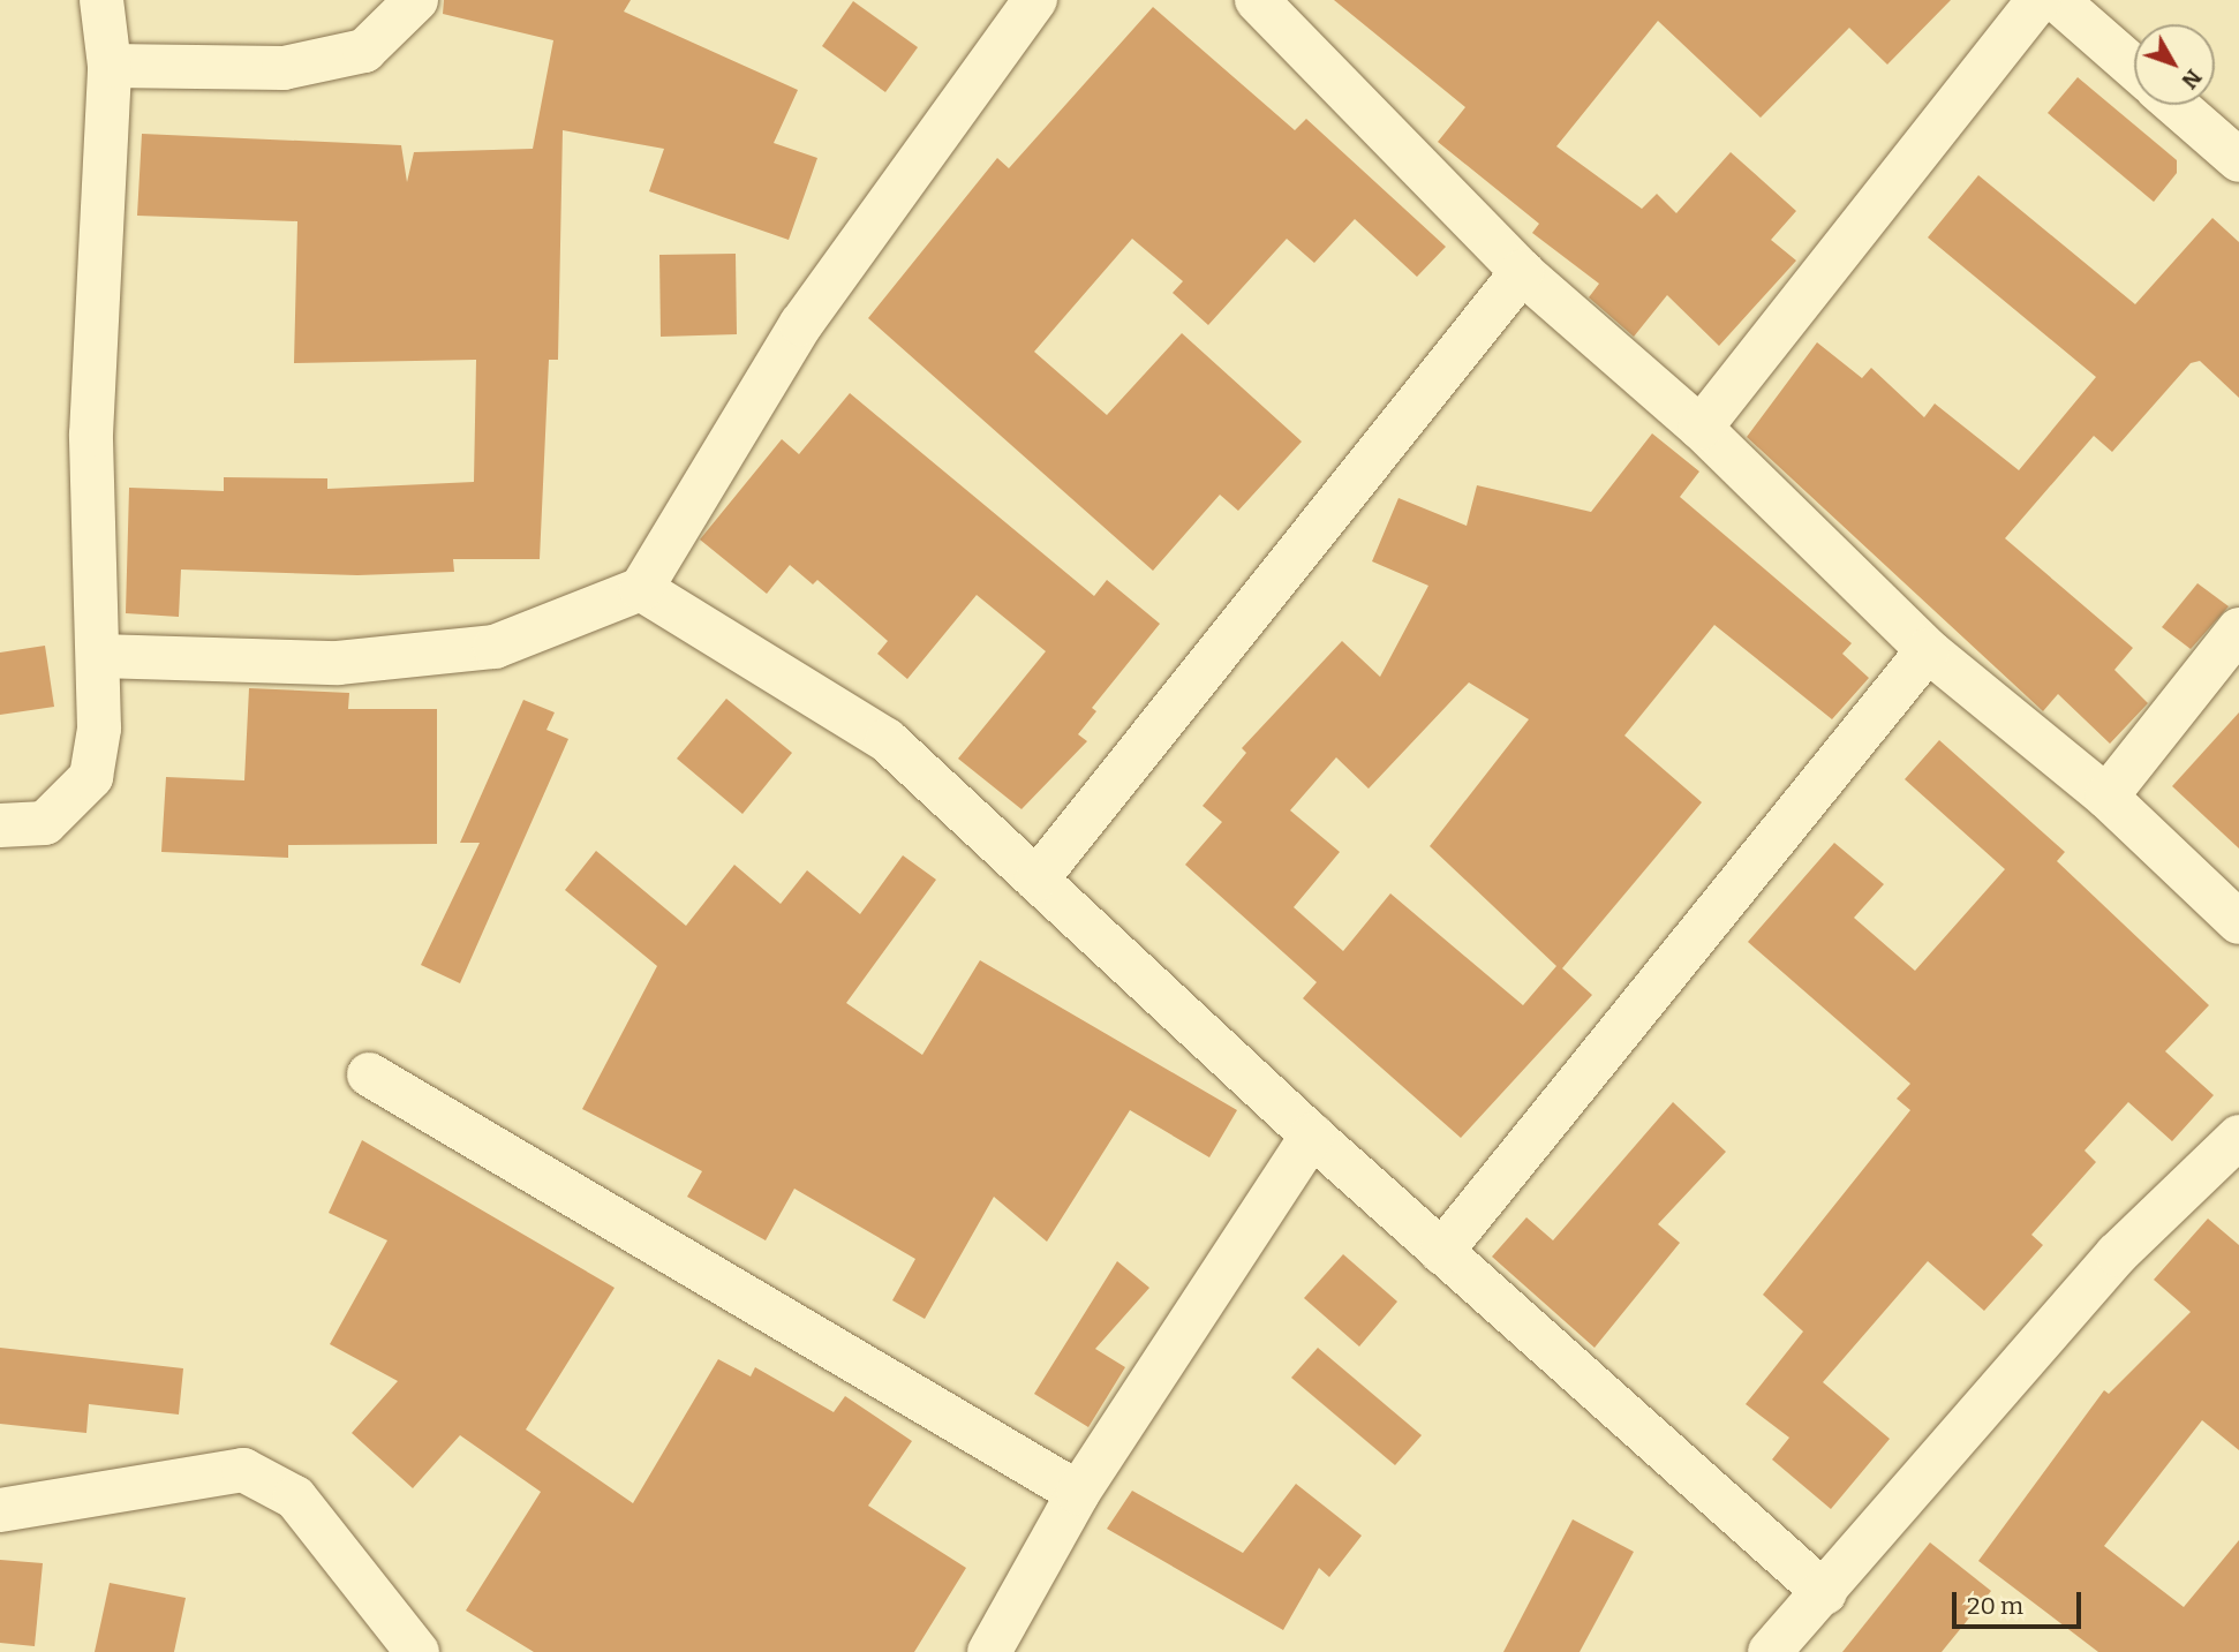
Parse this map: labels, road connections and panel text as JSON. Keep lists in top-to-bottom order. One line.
{"scale_bar":"20 m","north":"bottom right"}
